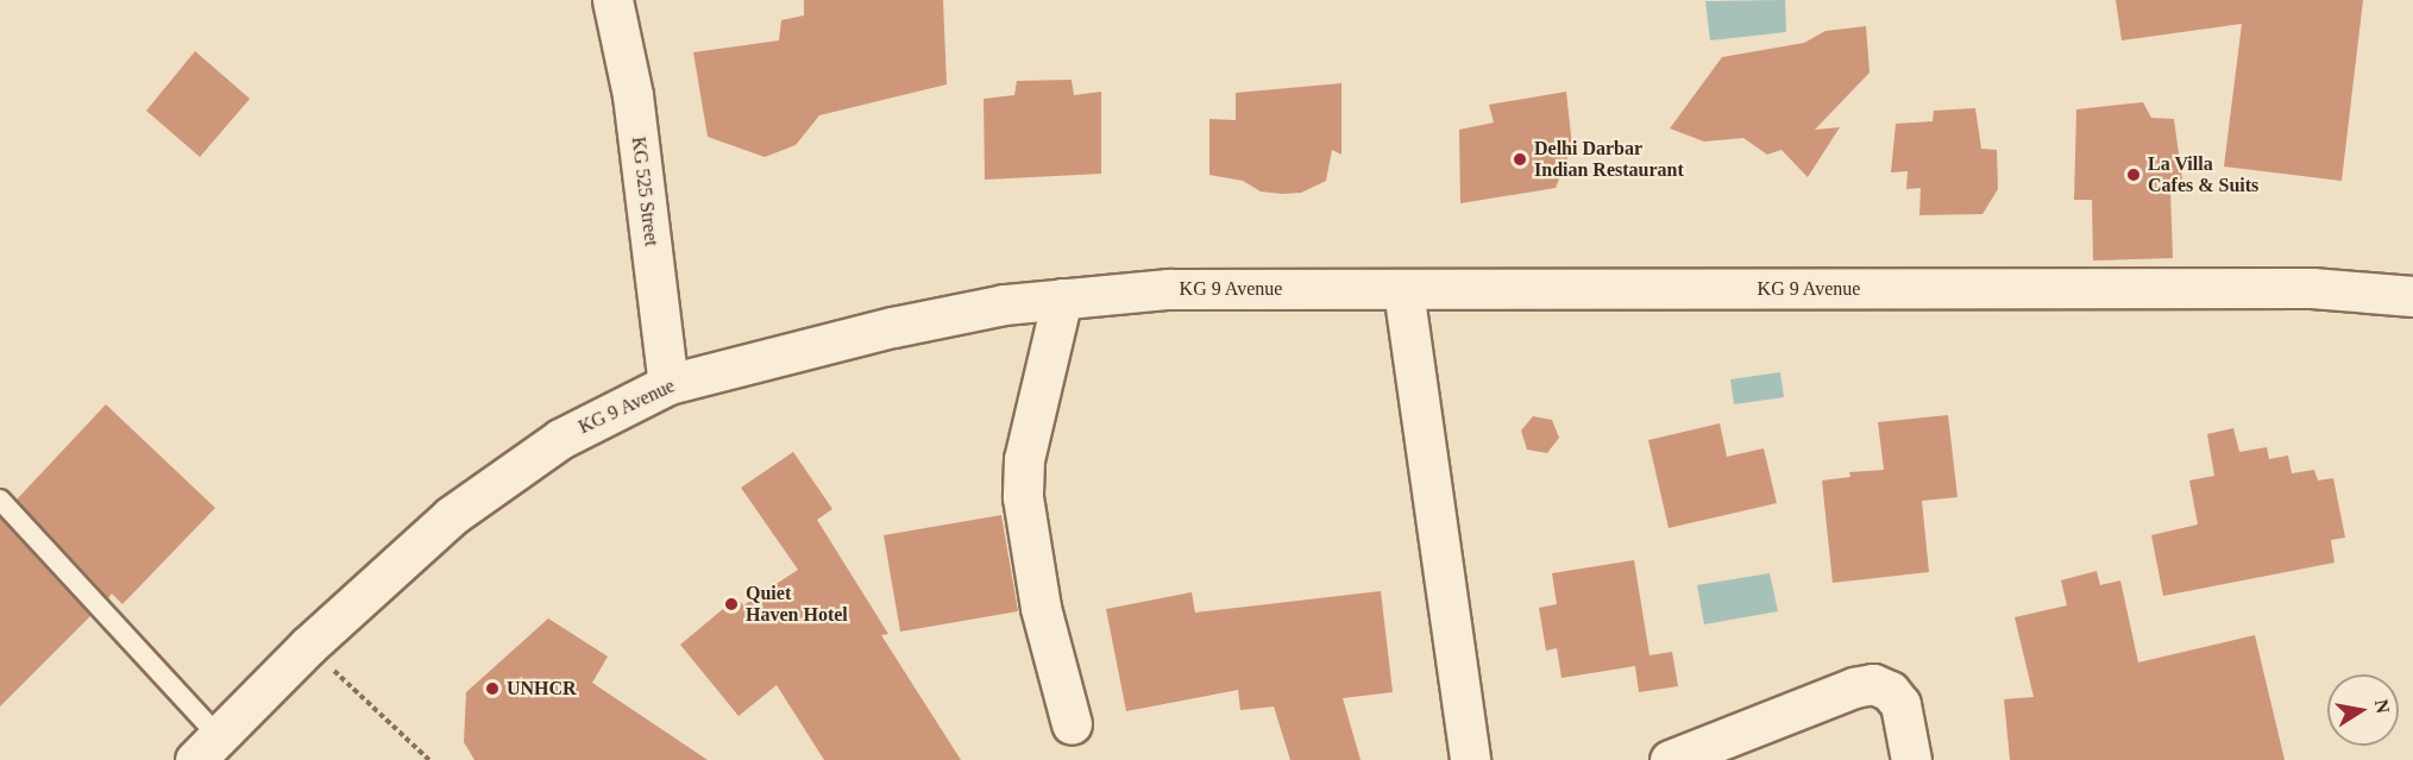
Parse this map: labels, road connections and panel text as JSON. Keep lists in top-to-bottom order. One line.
{"streets":{"main road":["KG 525 Street","KG 9 Avenue"]},"crossings":[["KG 525 Street","KG 9 Avenue"]],"places":["Delhi Darbar Indian Restaurant","La Villa Cafes & Suits","Quiet Haven Hotel","UNHCR"],"north":"right"}
